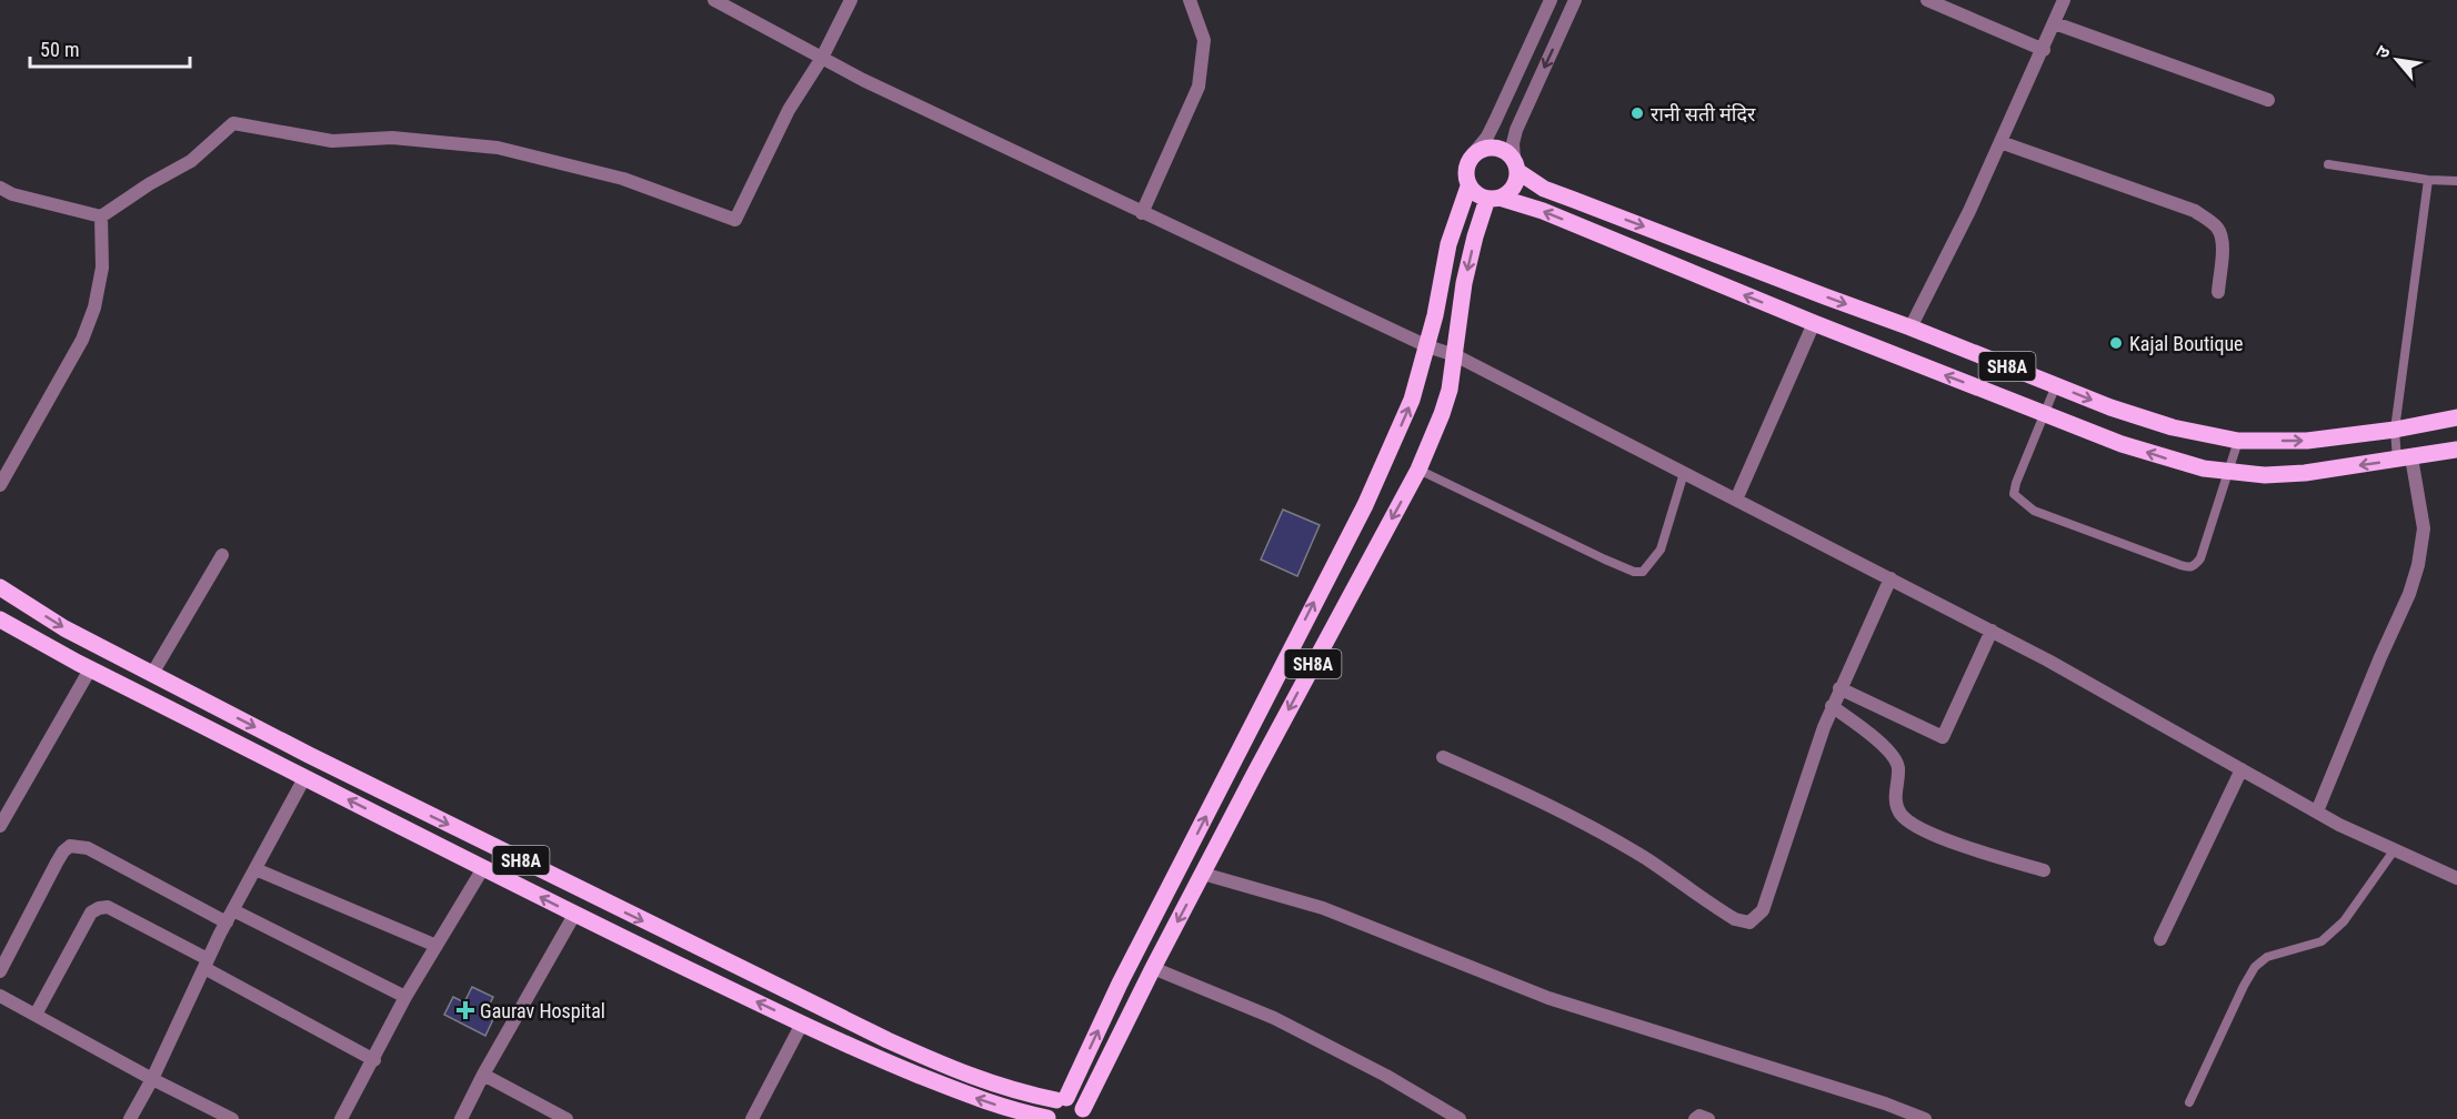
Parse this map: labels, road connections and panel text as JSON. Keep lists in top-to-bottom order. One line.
{"streets":{"main road":["SH8A"]},"places":{"other":["रानी सती मंदिर","Kajal Boutique"],"health":["Gaurav Hospital"]},"scale_bar":"50 m","north":"top left"}
